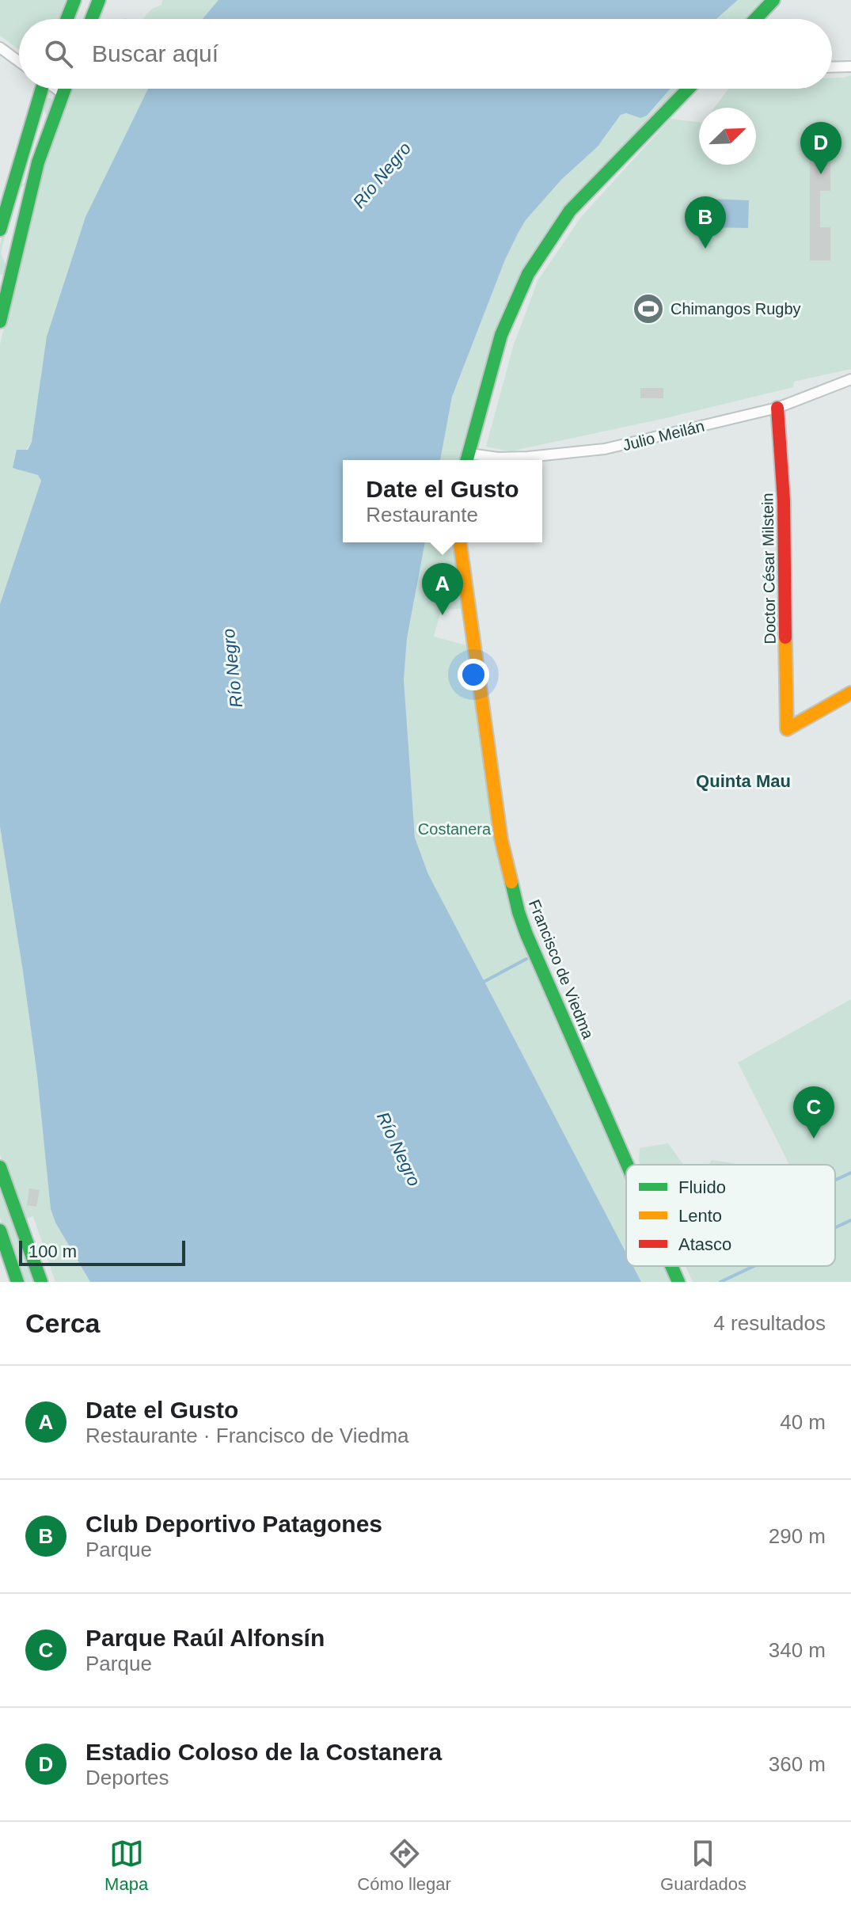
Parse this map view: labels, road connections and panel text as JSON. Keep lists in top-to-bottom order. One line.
{"streets":{"street":["Julio Meilán","Doctor César Milstein","Francisco de Viedma"]},"crossings":[["Julio Meilán","Doctor César Milstein"]],"districts":["Quinta Mau"],"water":["Río Negro"],"parks":["Costanera"],"places":{"sports":["Chimangos Rugby"]},"legend":["Fluido","Lento","Atasco"],"scale_bar":"100 m","north":"top right","page":{"search":"Buscar aquí","pins":["D","B","A","C"],"popup":["Date el Gusto","Restaurante"],"scale":"100 m","heading":["Cerca","4 resultados"],"list":[{"mark":"A","name":"Date el Gusto","note":"Restaurante · Francisco de Viedma","value":"40 m"},{"mark":"B","name":"Club Deportivo Patagones","note":"Parque","value":"290 m"},{"mark":"C","name":"Parque Raúl Alfonsín","note":"Parque","value":"340 m"},{"mark":"D","name":"Estadio Coloso de la Costanera","note":"Deportes","value":"360 m"}],"nav":["Mapa","Cómo llegar","Guardados"]}}
